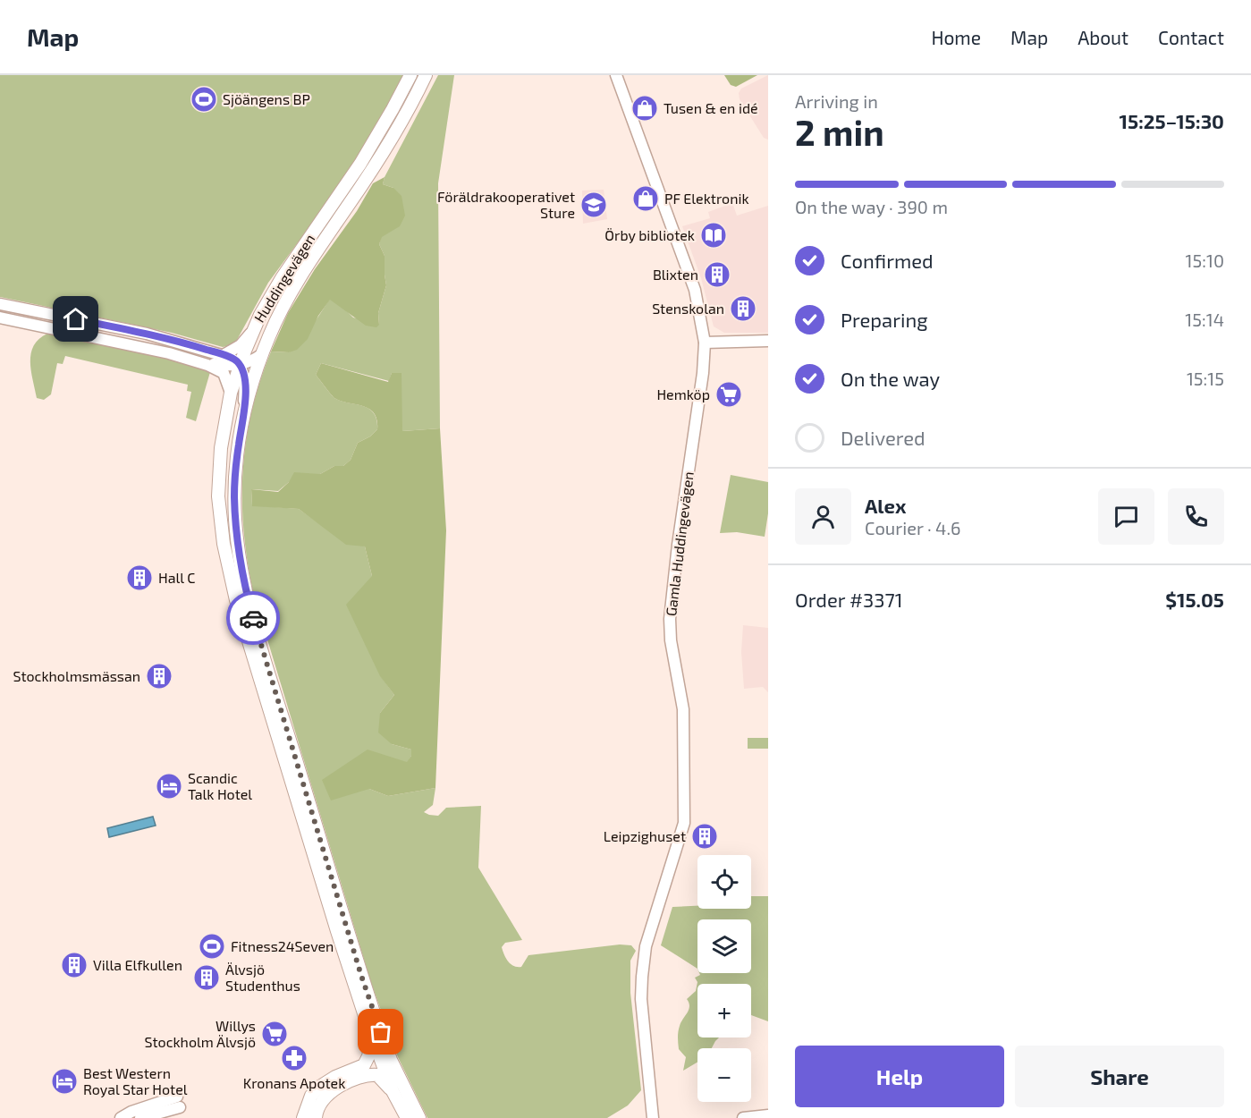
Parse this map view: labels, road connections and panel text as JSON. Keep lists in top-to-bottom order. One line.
{"streets":{"main road":["Huddingevägen"],"street":["Gamla Huddingevägen"]},"places":{"sports":["Sjöängens BP","Fitness24Seven"],"shop":["Tusen & en idé","PF Elektronik"],"school or university":["Föräldrakooperativet Sture"],"library":["Örby bibliotek"],"building":["Blixten","Stenskolan","Hall C","Stockholmsmässan","Leipzighuset","Villa Elfkullen","Älvsjö Studenthus"],"supermarket":["Hemköp","Willys Stockholm Älvsjö"],"hotel":["Scandic Talk Hotel","Best Western Royal Star Hotel"],"pharmacy":["Kronans Apotek"]},"page":{"header":"Map","nav":["Home","Map","About","Contact"],"heading":["2 min","Arriving in","15:25–15:30"],"panel":["Alex","Courier · 4.6","Order #3371","$15.05"],"bar":"On the way · 390 m","list":[["Confirmed","15:10"],["Preparing","15:14"],["On the way","15:15"],"Delivered"],"map_buttons":["+","−"],"buttons":["Help","Share"]}}
